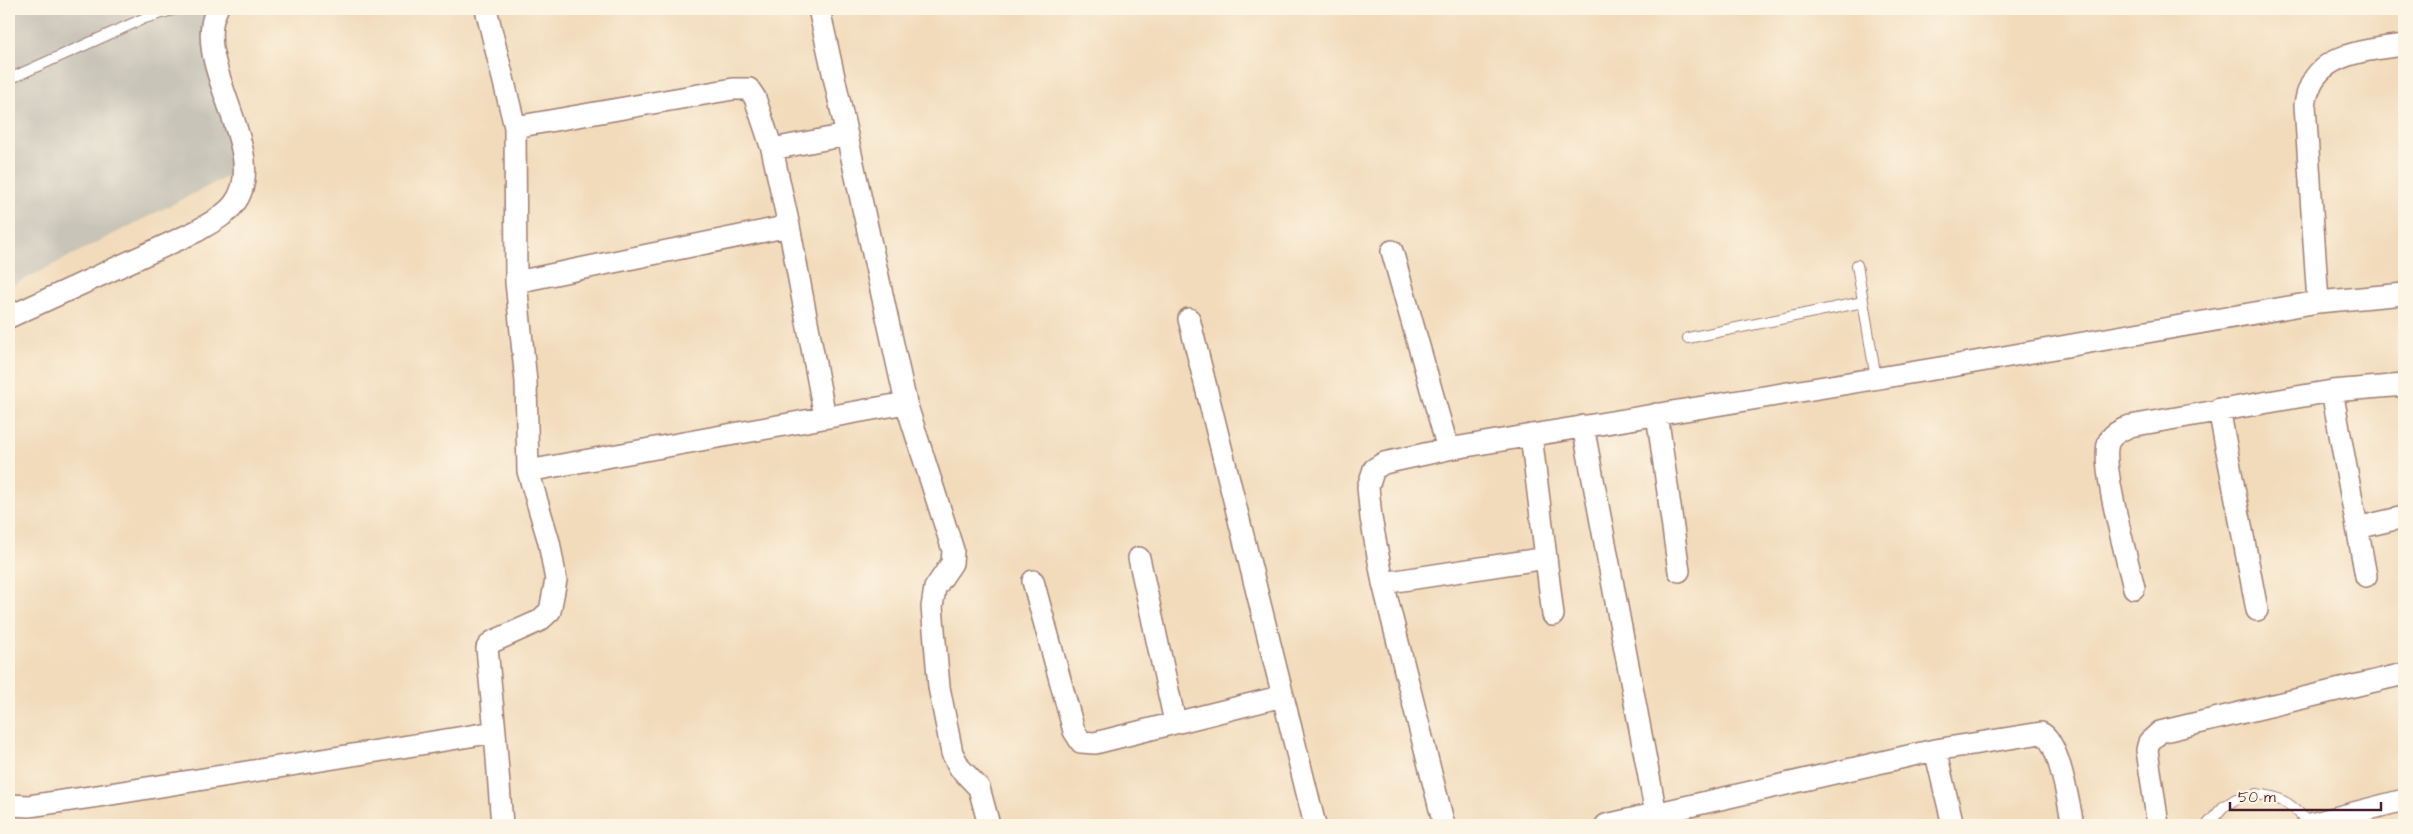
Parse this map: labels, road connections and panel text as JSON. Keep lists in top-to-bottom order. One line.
{"scale_bar":"50 m"}
